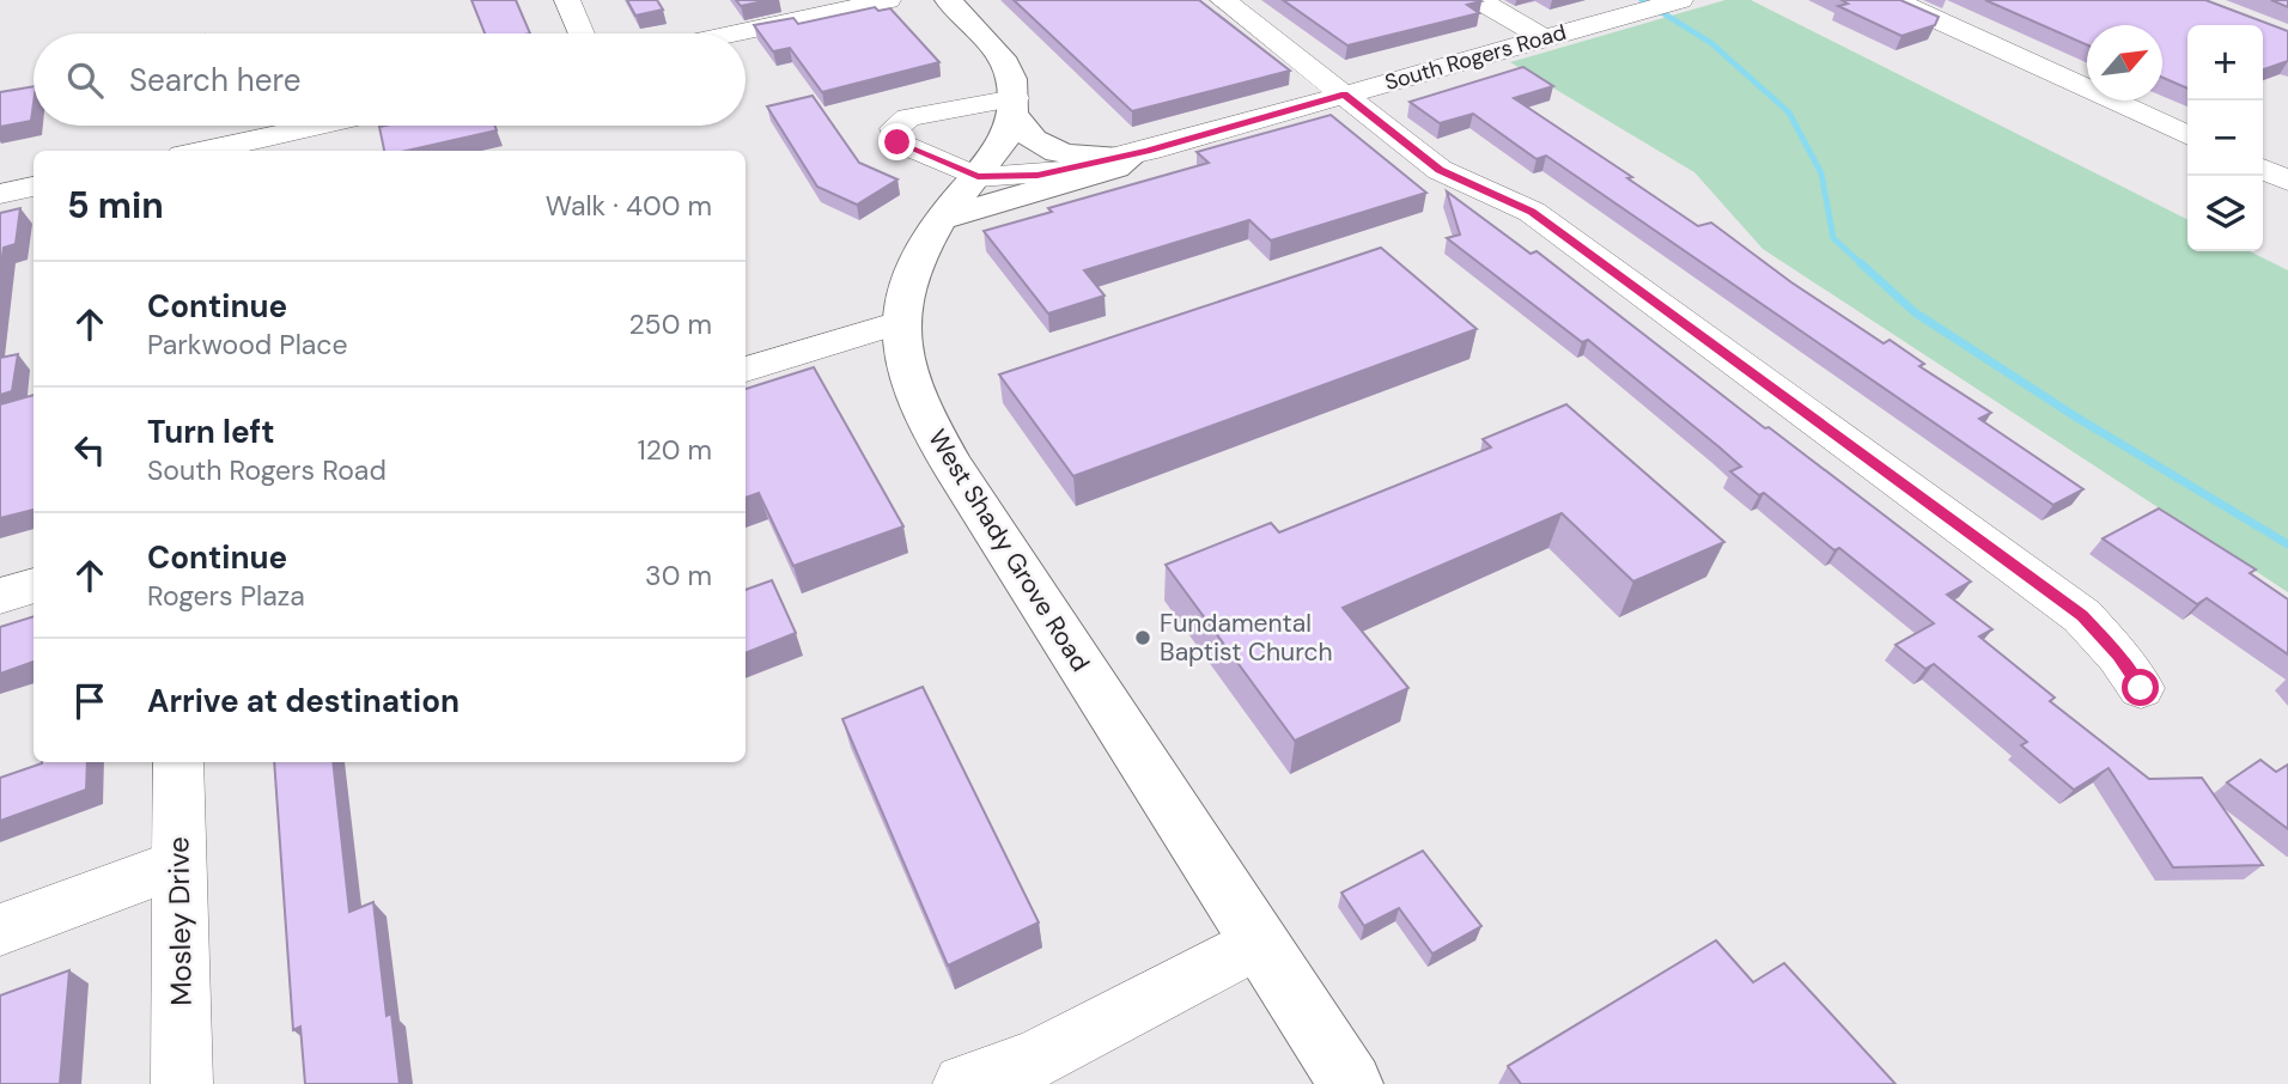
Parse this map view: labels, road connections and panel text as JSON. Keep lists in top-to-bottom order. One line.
{"streets":{"main road":["West Shady Grove Road"],"street":["South Rogers Road","Mosley Drive"]},"crossings":[["South Rogers Road","West Shady Grove Road"]],"places":["Fundamental Baptist Church"],"north":"top right","page":{"map_buttons":["+","−"],"search":"Search here","heading":["5 min","Walk · 400 m"],"list":[["Continue","Parkwood Place","250 m"],["Turn left","South Rogers Road","120 m"],["Continue","Rogers Plaza","30 m"],"Arrive at destination"]}}
